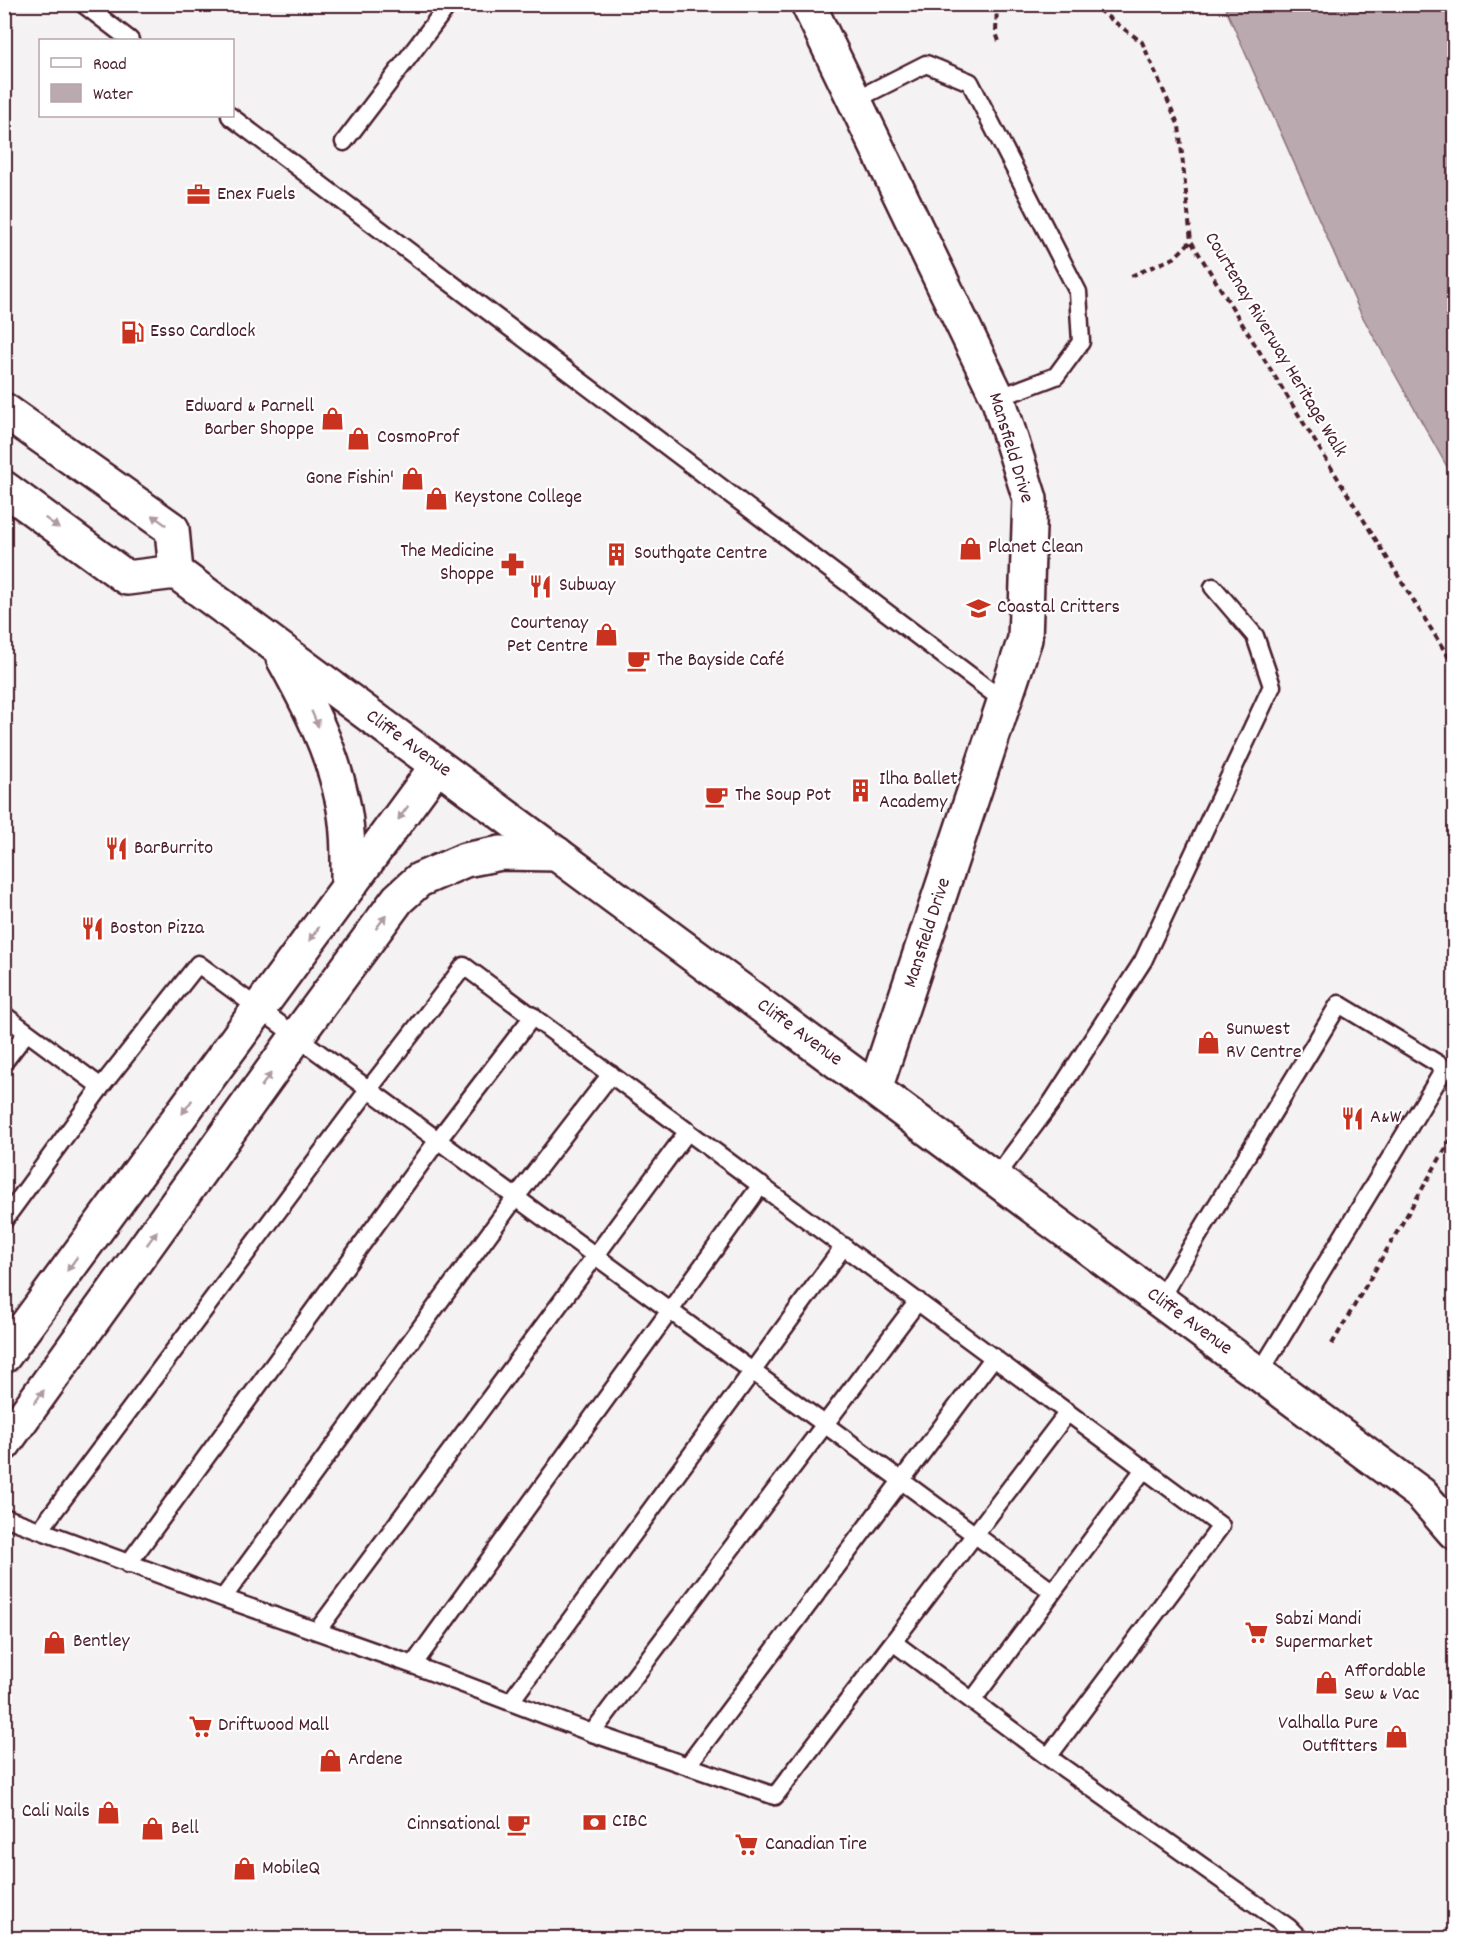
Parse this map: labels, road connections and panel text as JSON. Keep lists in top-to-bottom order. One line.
{"streets":{"street":["Mansfield Drive","Cliffe Avenue"],"path":["Courtenay Riverway Heritage Walk"]},"crossings":[["Mansfield Drive","Cliffe Avenue"]],"places":{"office":["Enex Fuels"],"fuel station":["Esso Cardlock"],"shop":["Edward & Parnell Barber Shoppe","CosmoProf","Gone Fishin'","Keystone College","Planet Clean","Courtenay Pet Centre","Sunwest RV Centre","Bentley","Affordable Sew & Vac","Valhalla Pure Outfitters","Ardene","Cali Nails","Bell","MobileQ"],"building":["Southgate Centre","Ilha Ballet Academy"],"pharmacy":["The Medicine Shoppe"],"restaurant":["Subway","BarBurrito","Boston Pizza","A&W"],"school or university":["Coastal Critters"],"cafe":["The Bayside Café","The Soup Pot","Cinnsational"],"supermarket":["Sabzi Mandi Supermarket","Driftwood Mall","Canadian Tire"],"bank":["CIBC"]},"legend":["Road","Water"]}
